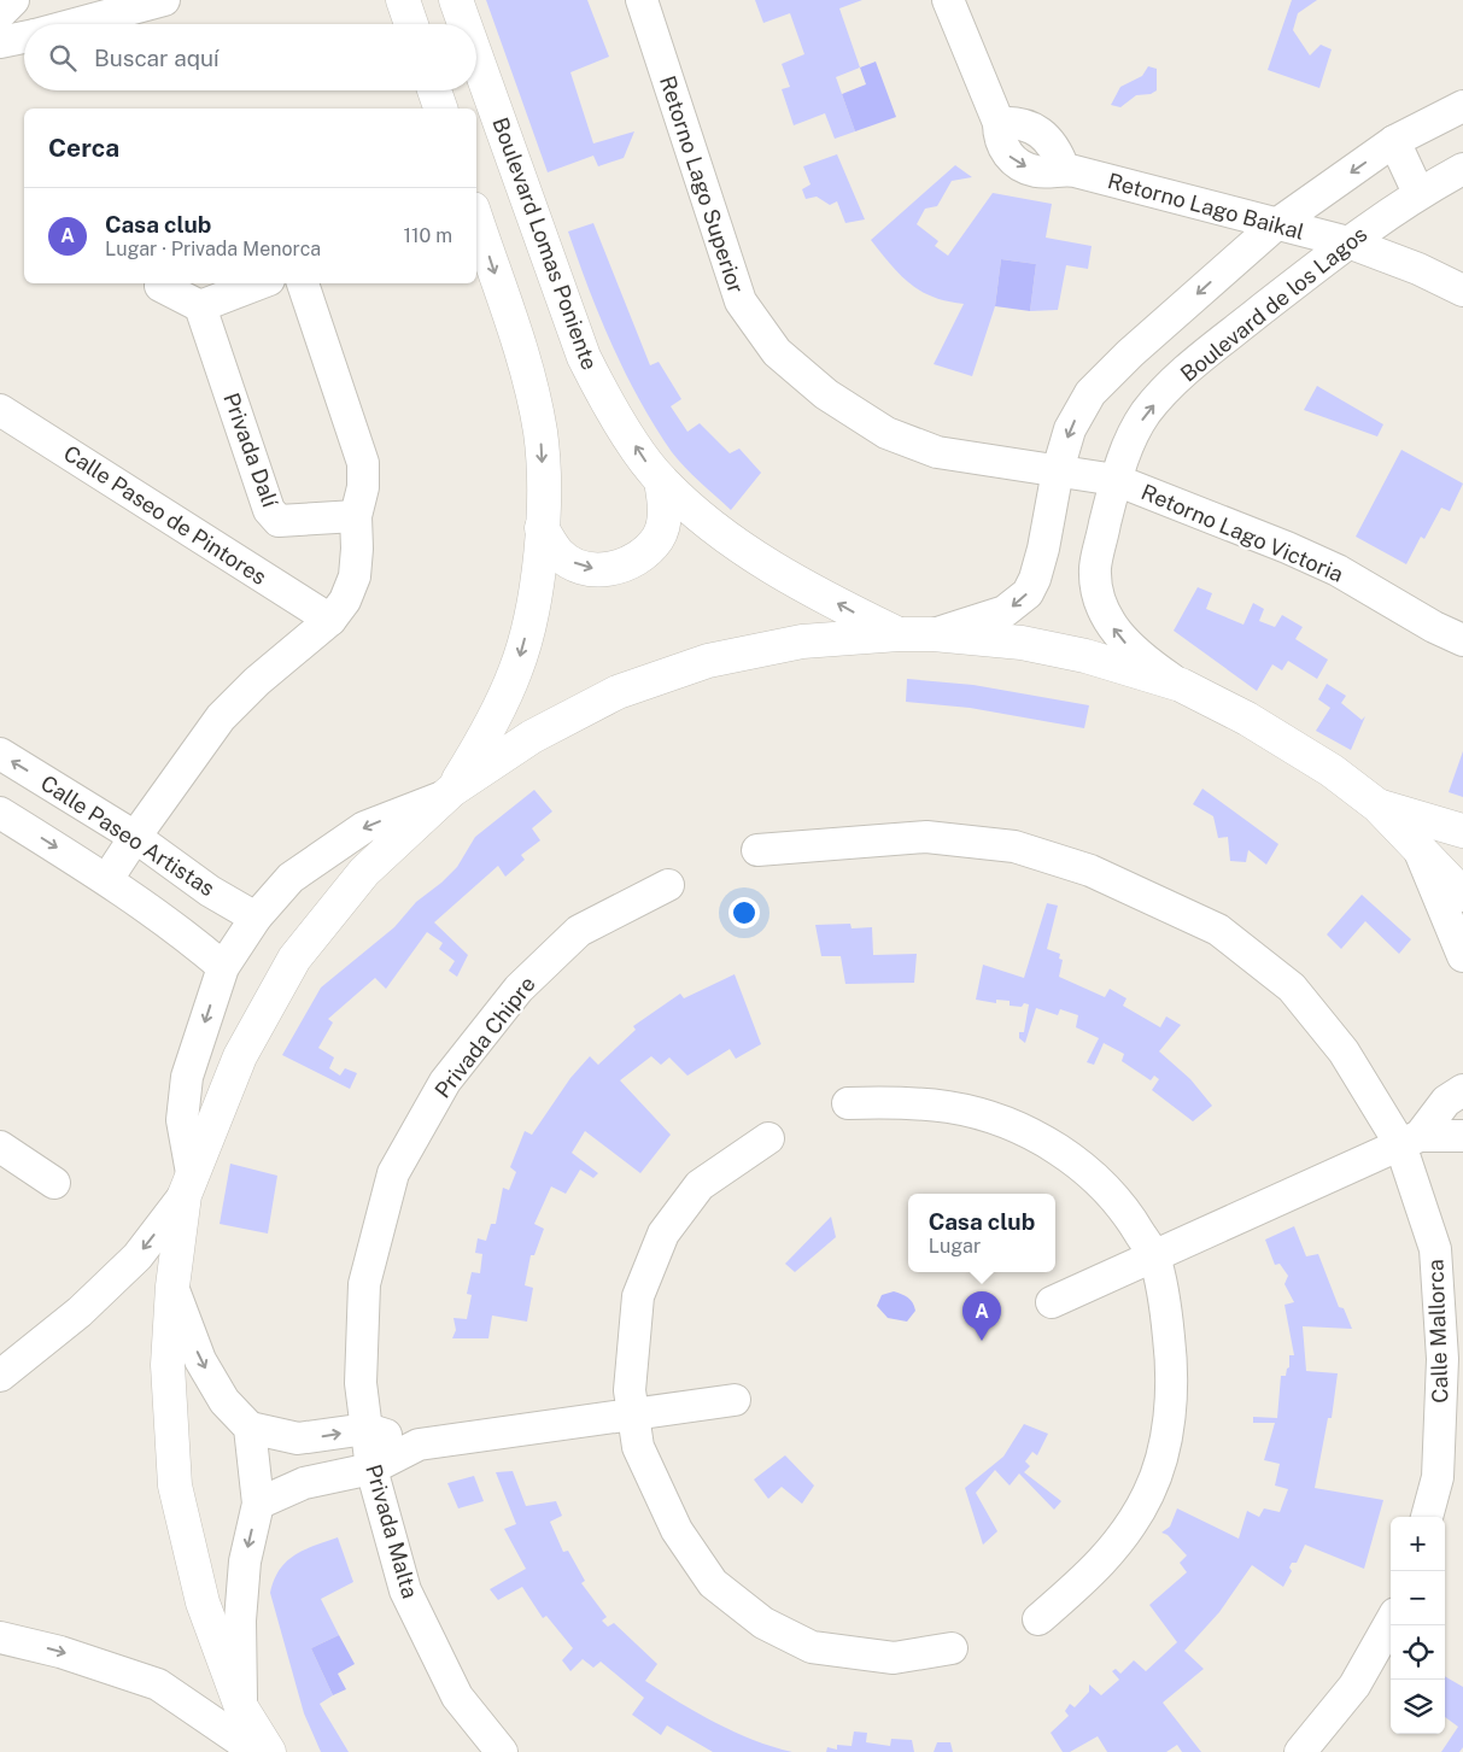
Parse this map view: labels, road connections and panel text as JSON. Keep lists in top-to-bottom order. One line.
{"streets":{"street":["Retorno Lago Superior","Retorno Lago Baikal","Boulevard Lomas Poniente","Boulevard de los Lagos","Privada Dalí","Calle Paseo de Pintores","Retorno Lago Victoria","Calle Paseo Artistas","Privada Chipre","Calle Mallorca","Privada Malta"]},"crossings":[["Retorno Lago Superior","Boulevard de los Lagos"],["Retorno Lago Superior","Retorno Lago Victoria"],["Retorno Lago Baikal","Boulevard de los Lagos"],["Boulevard de los Lagos","Retorno Lago Victoria"],["Privada Chipre","Privada Malta"]],"page":{"search":"Buscar aquí","heading":"Cerca","list":[{"mark":"A","name":"Casa club","note":"Lugar · Privada Menorca","value":"110 m"}],"popup":["Casa club","Lugar"],"pins":"A","map_buttons":["+","−"]}}
